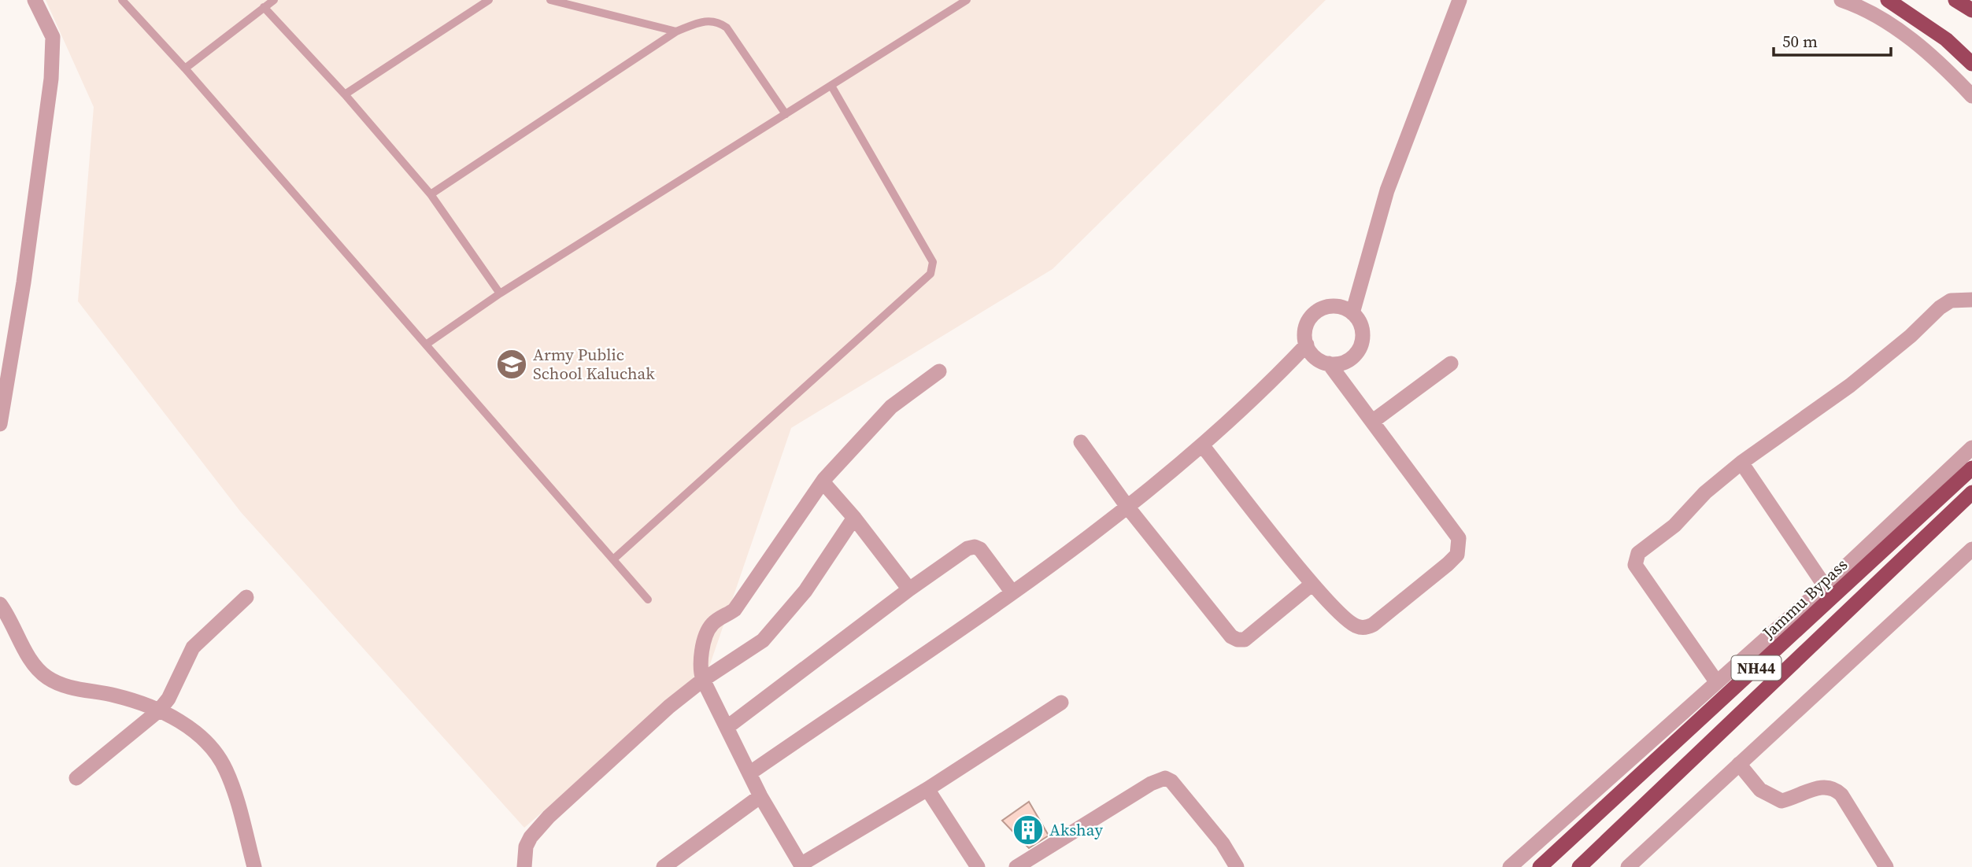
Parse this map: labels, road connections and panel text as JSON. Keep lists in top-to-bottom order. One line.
{"streets":{"highway":["Jammu Bypass","NH44"]},"places":{"school or university":["Army Public School Kaluchak"],"building":["Akshay"]},"scale_bar":"50 m"}
